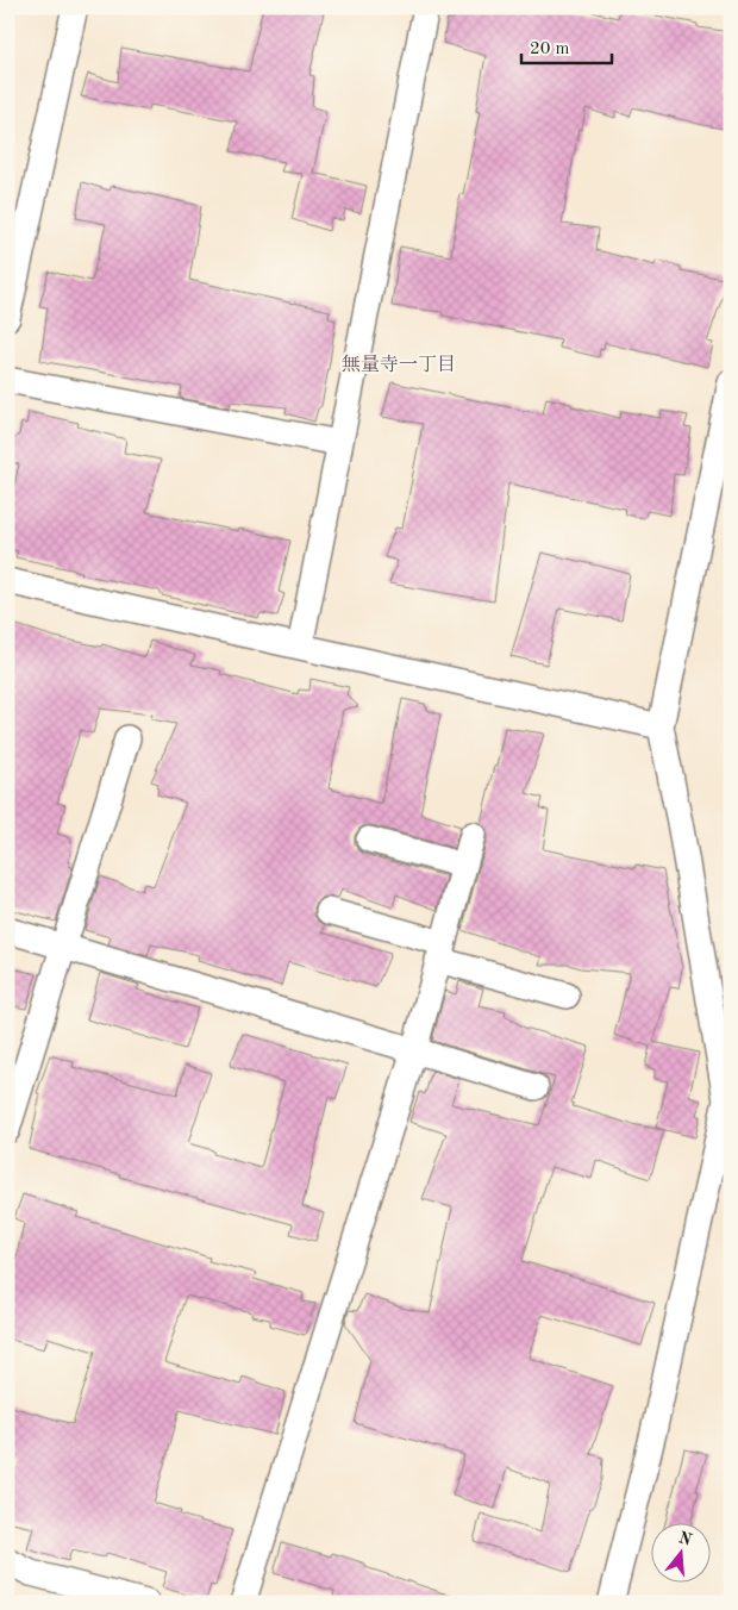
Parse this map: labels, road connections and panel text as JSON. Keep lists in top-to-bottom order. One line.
{"districts":["無量寺一丁目"],"scale_bar":"20 m","north":"top"}
